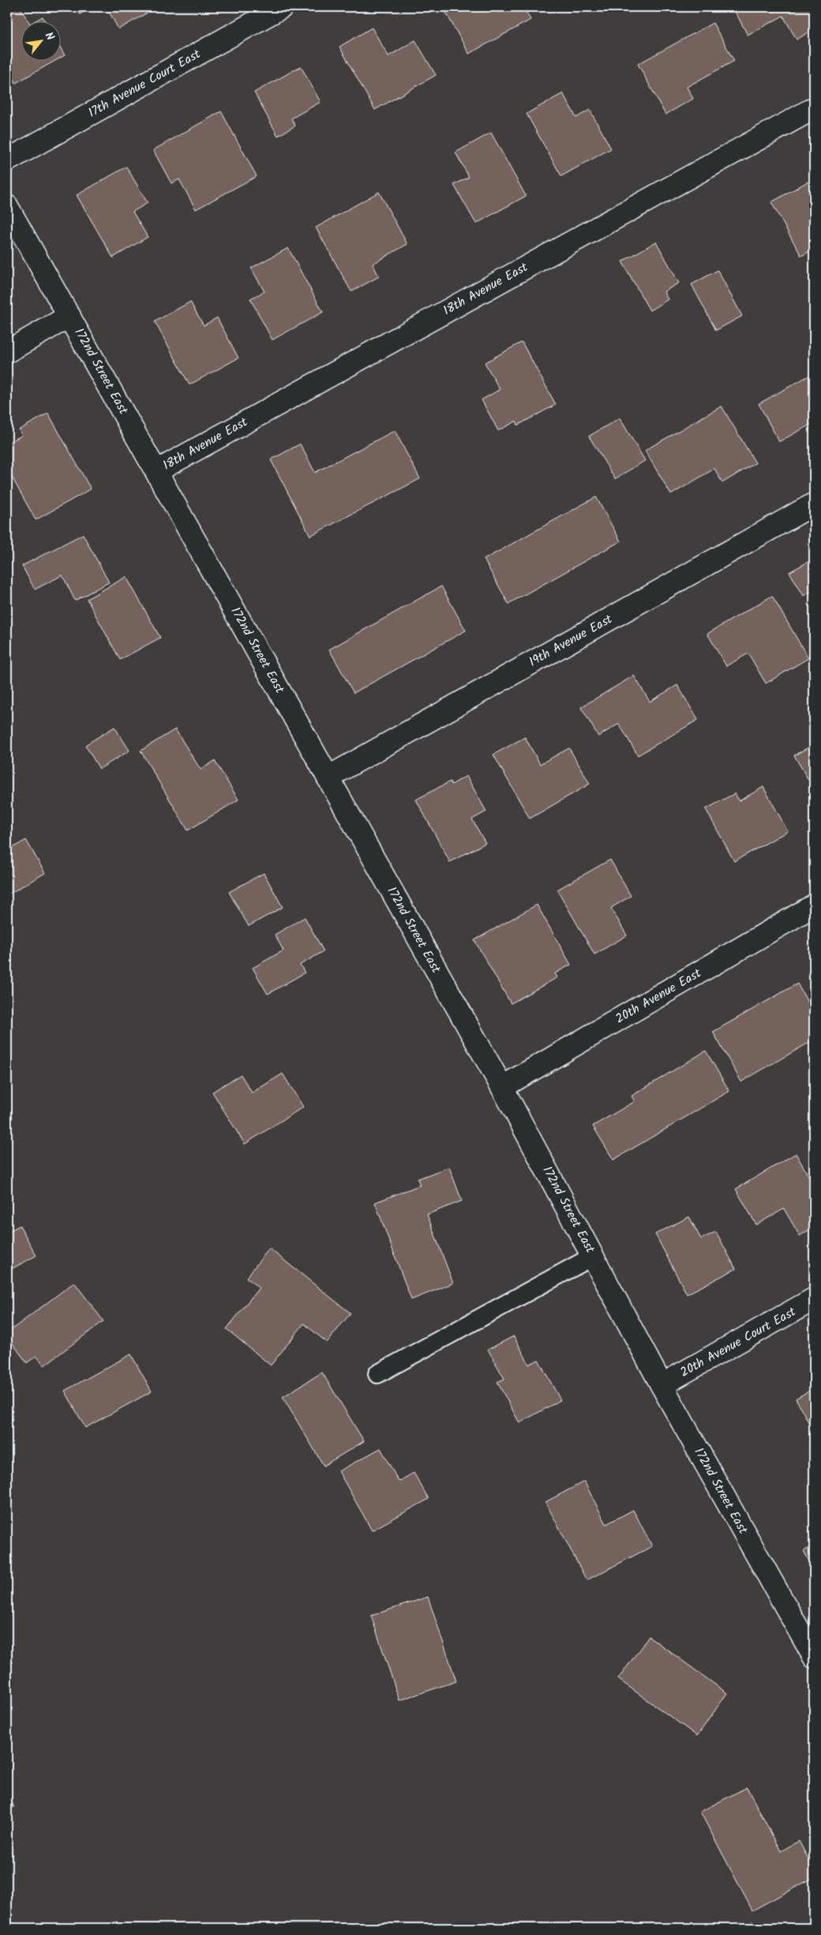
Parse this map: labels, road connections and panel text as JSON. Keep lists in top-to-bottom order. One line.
{"streets":{"street":["17th Avenue Court East","18th Avenue East","172nd Street East","19th Avenue East","20th Avenue East","20th Avenue Court East"]},"crossings":[["18th Avenue East","172nd Street East"],["172nd Street East","19th Avenue East"],["172nd Street East","20th Avenue East"],["172nd Street East","20th Avenue Court East"]],"north":"top right"}
